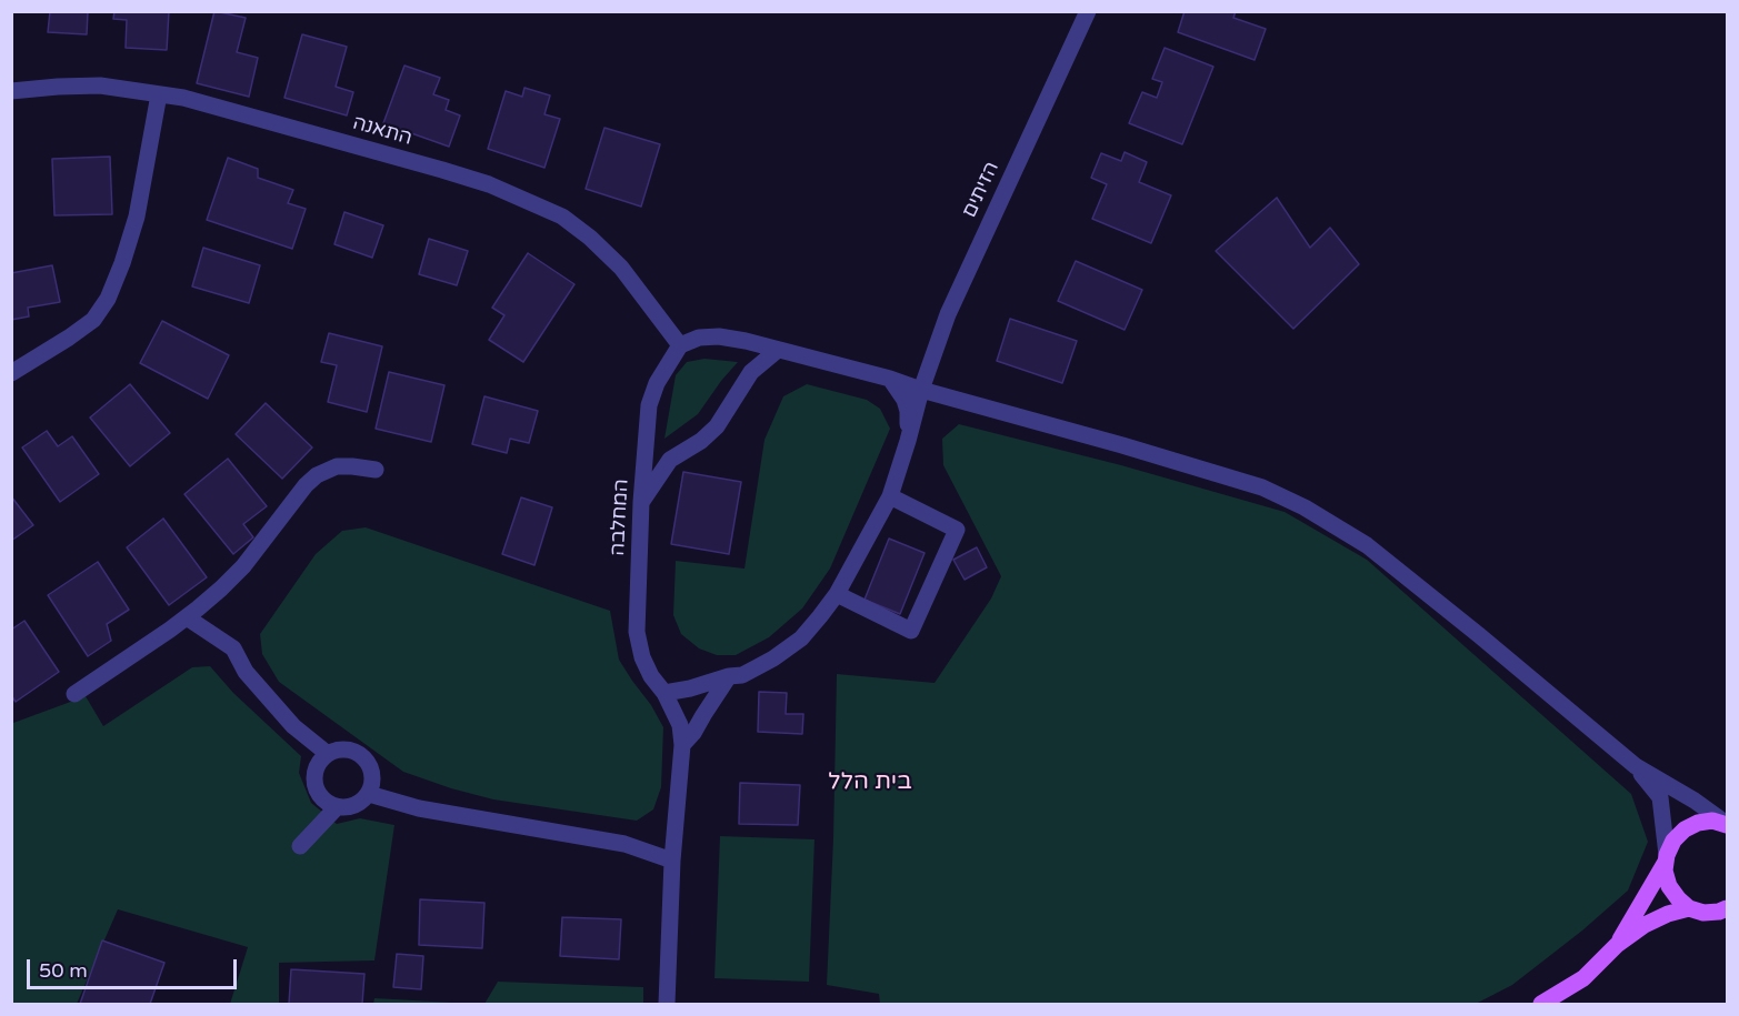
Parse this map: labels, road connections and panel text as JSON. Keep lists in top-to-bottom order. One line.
{"streets":{"street":["התאנה","הזיתים","המחלבה"]},"crossings":[["התאנה","המחלבה"],["הזיתים","המחלבה"]],"districts":["בית הלל"],"scale_bar":"50 m"}
